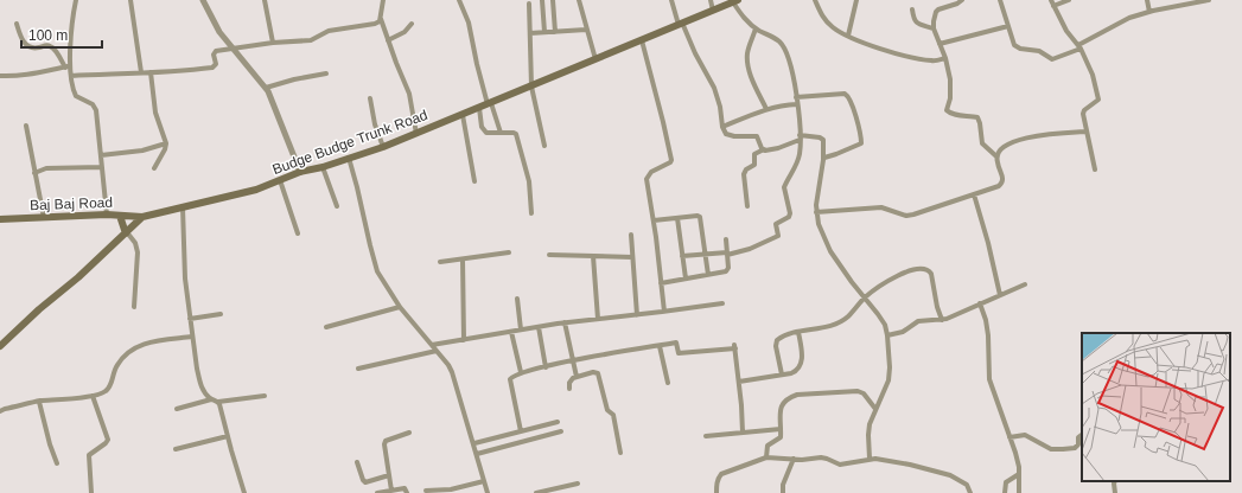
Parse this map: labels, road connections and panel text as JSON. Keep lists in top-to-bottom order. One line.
{"streets":{"main road":["Budge Budge Trunk Road","Baj Baj Road"]},"crossings":[["Budge Budge Trunk Road","Baj Baj Road"]],"scale_bar":"100 m"}
